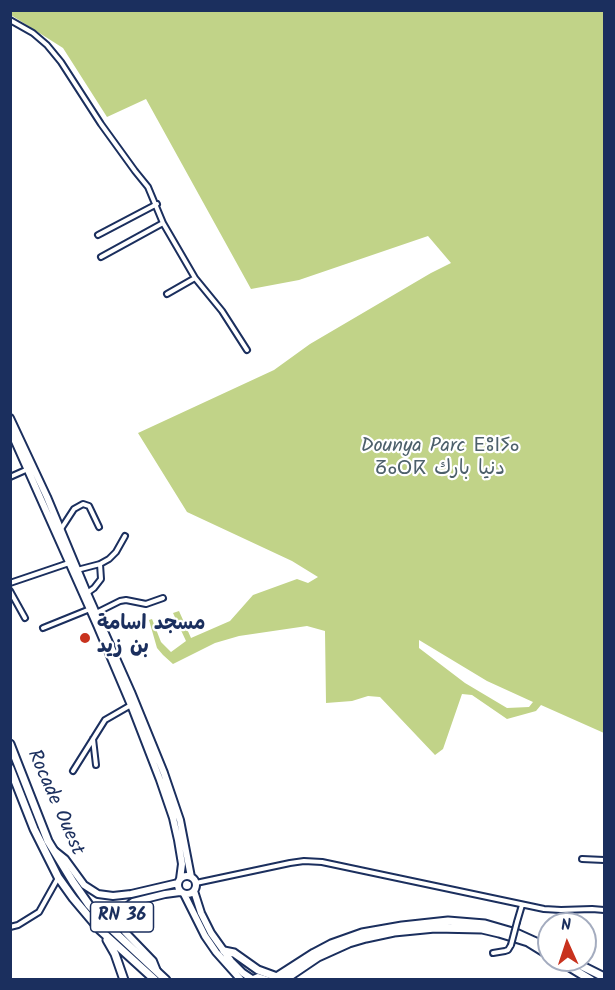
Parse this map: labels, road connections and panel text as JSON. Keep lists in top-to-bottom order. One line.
{"streets":{"highway":["Rocade Ouest"],"main road":["RN 36"]},"crossings":[["Rocade Ouest","RN 36"]],"parks":["Dounya Parc ⴹⵓⵏⵢⴰ ⵒⴰⵔⴽ دنيا بارك"],"places":["مسجد اسامة بن زيد"],"north":"top"}
